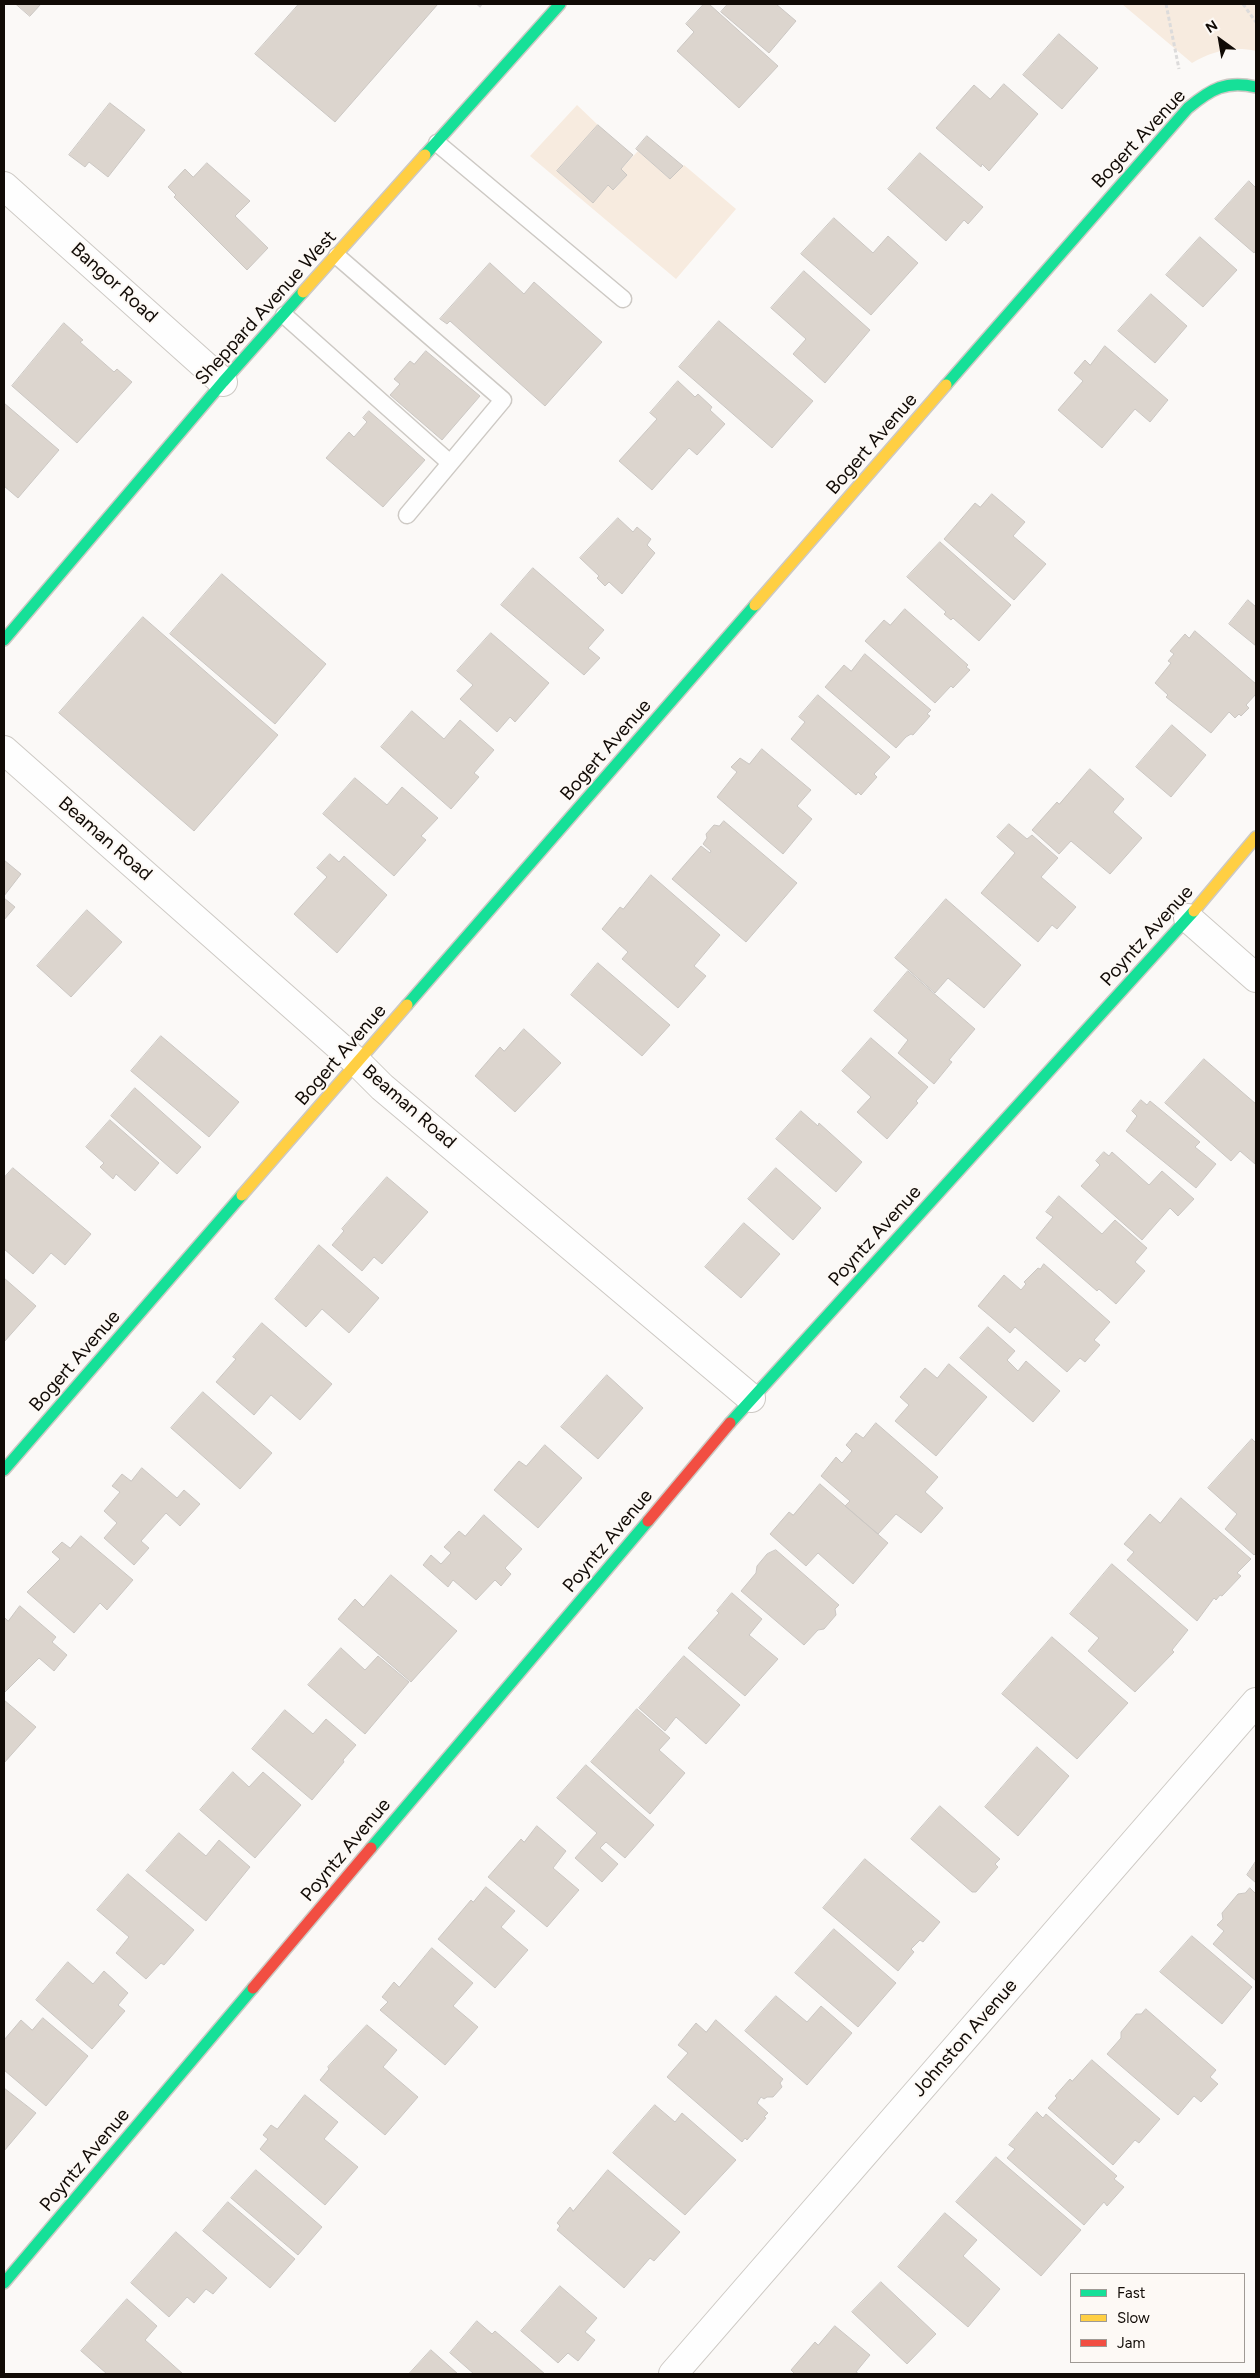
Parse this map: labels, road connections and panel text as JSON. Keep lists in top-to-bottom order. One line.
{"streets":{"street":["Bogert Avenue","Bangor Road","Sheppard Avenue West","Beaman Road","Poyntz Avenue","Johnston Avenue"]},"crossings":[["Bogert Avenue","Beaman Road"],["Bangor Road","Sheppard Avenue West"],["Beaman Road","Poyntz Avenue"]],"legend":["Fast","Slow","Jam"],"north":"top left"}
